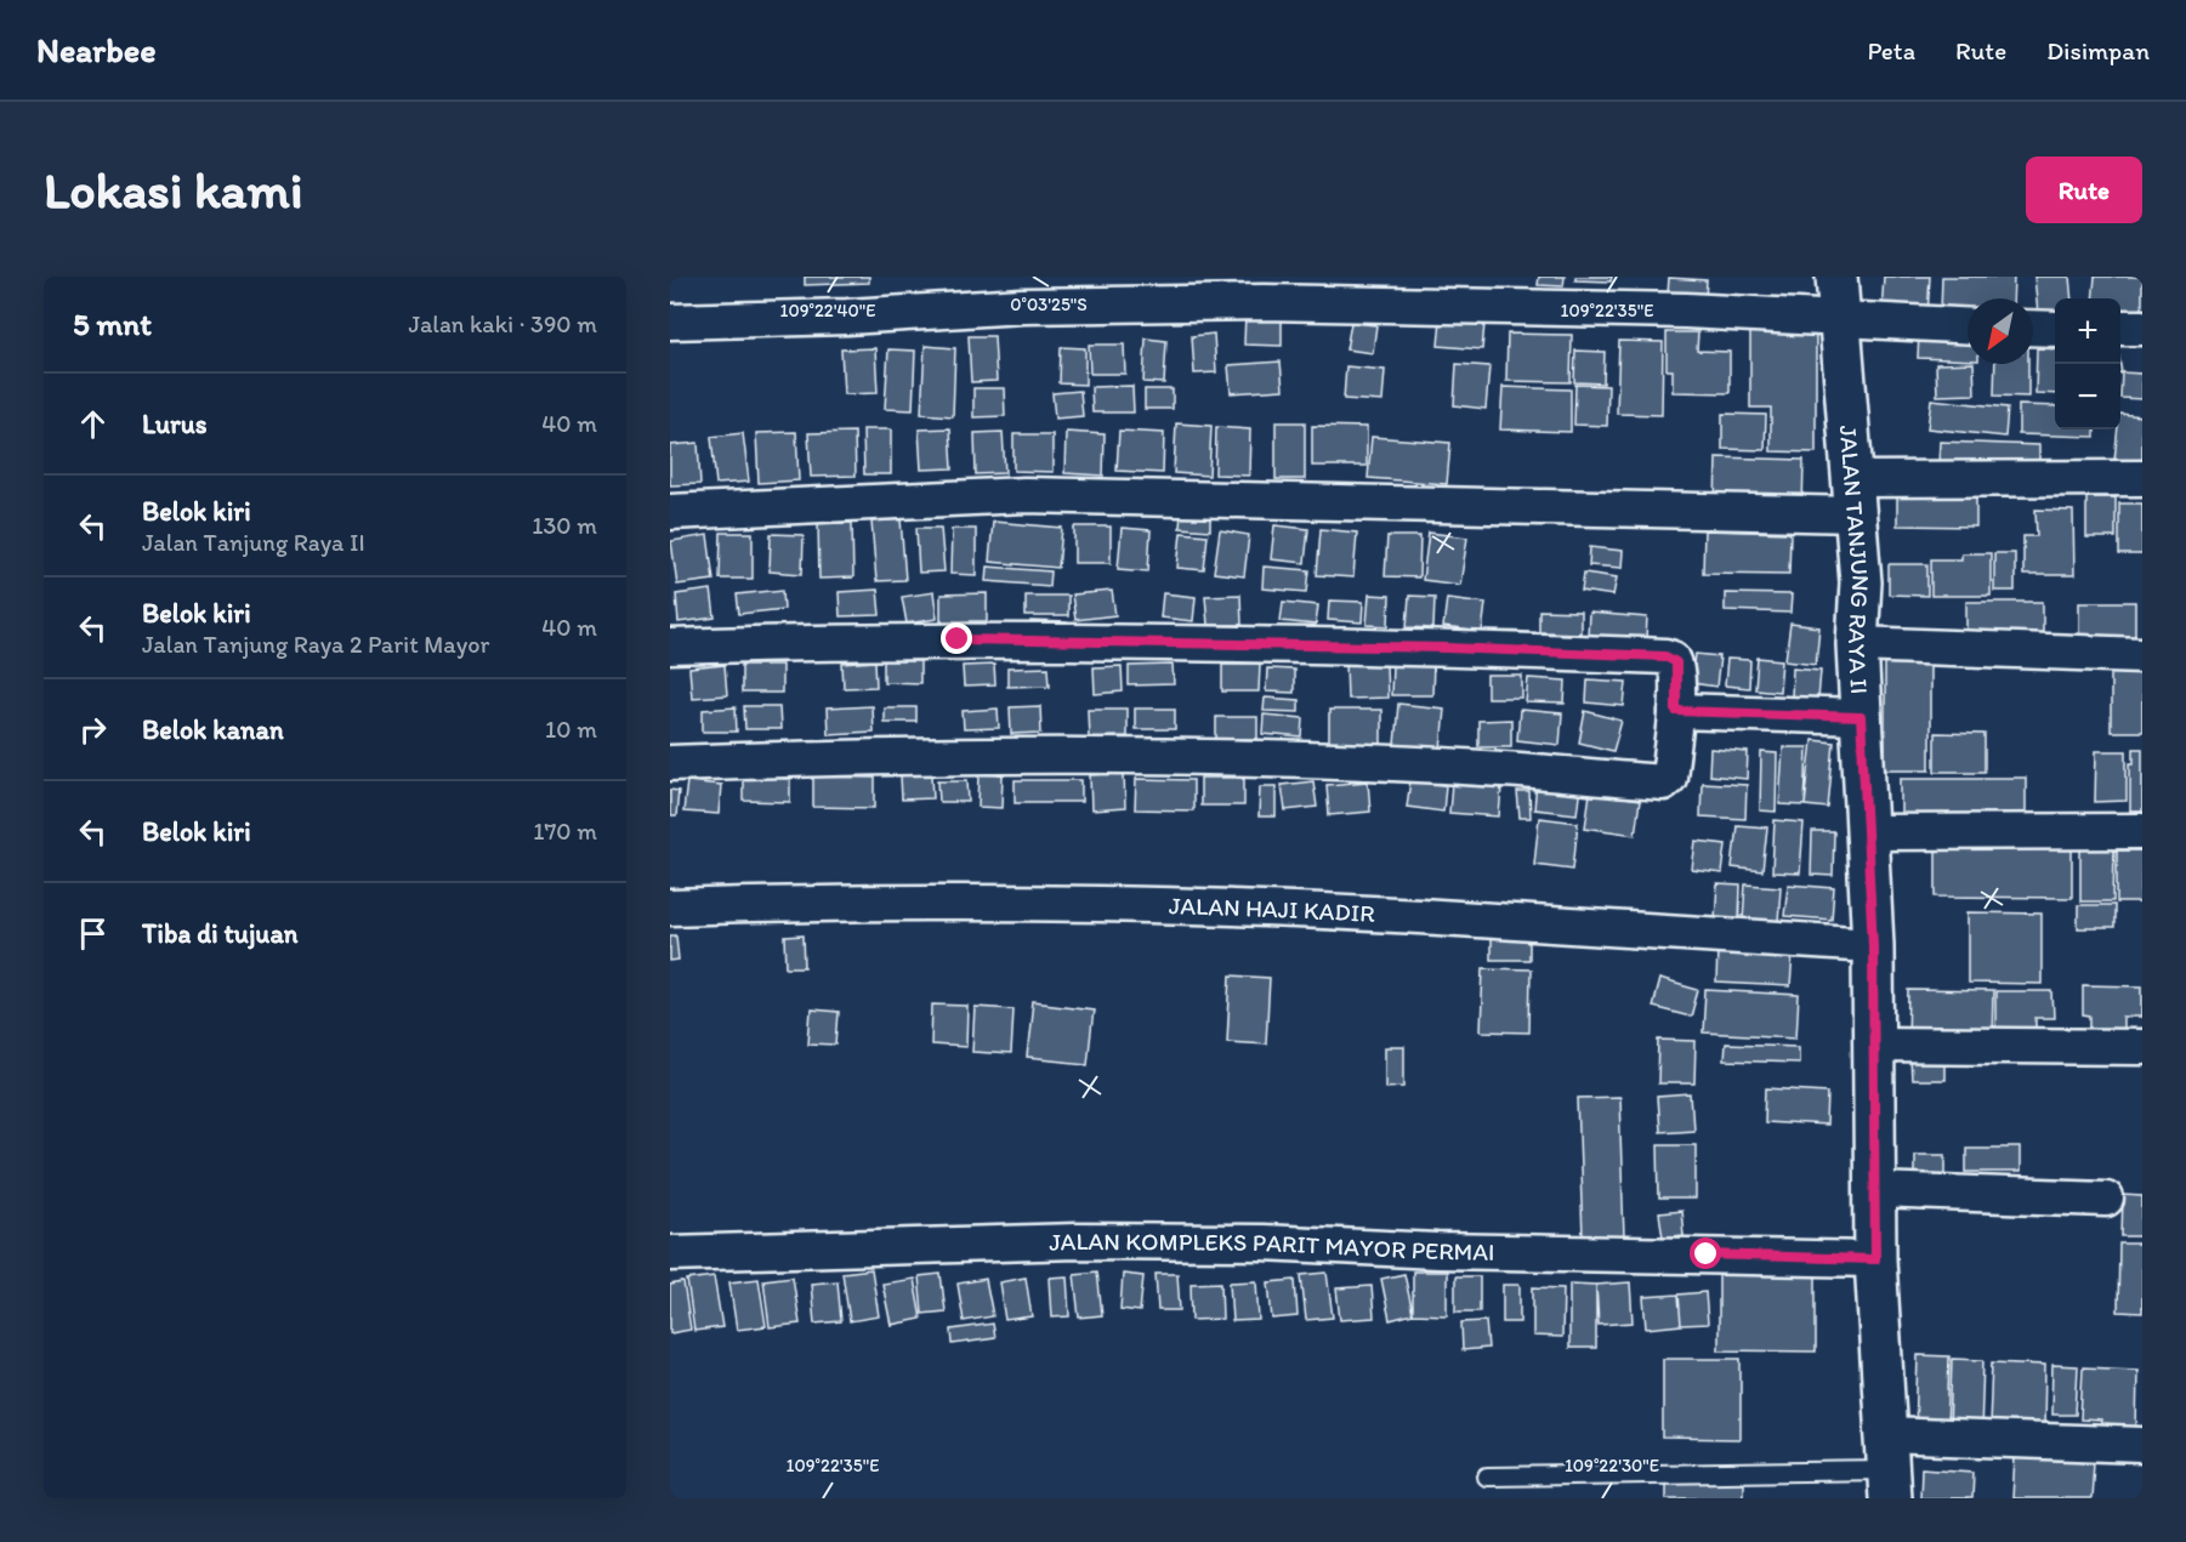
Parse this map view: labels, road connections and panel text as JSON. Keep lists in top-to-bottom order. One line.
{"streets":{"street":["JALAN TANJUNG RAYA II","JALAN HAJI KADIR","JALAN KOMPLEKS PARIT MAYOR PERMAI"]},"crossings":[["JALAN TANJUNG RAYA II","JALAN HAJI KADIR"],["JALAN TANJUNG RAYA II","JALAN KOMPLEKS PARIT MAYOR PERMAI"]],"north":"bottom left","page":{"header":"Nearbee","nav":["Peta","Rute","Disimpan"],"buttons":"Rute","title":"Lokasi kami","heading":["5 mnt","Jalan kaki · 390 m"],"map_buttons":["+","−"],"list":[["Lurus","40 m"],["Belok kiri","Jalan Tanjung Raya II","130 m"],["Belok kiri","Jalan Tanjung Raya 2 Parit Mayor","40 m"],["Belok kanan","10 m"],["Belok kiri","170 m"],"Tiba di tujuan"]},"coordinates":["0°03'25\"S","109°22'35\"E","109°22'40\"E","109°22'30\"E"]}
